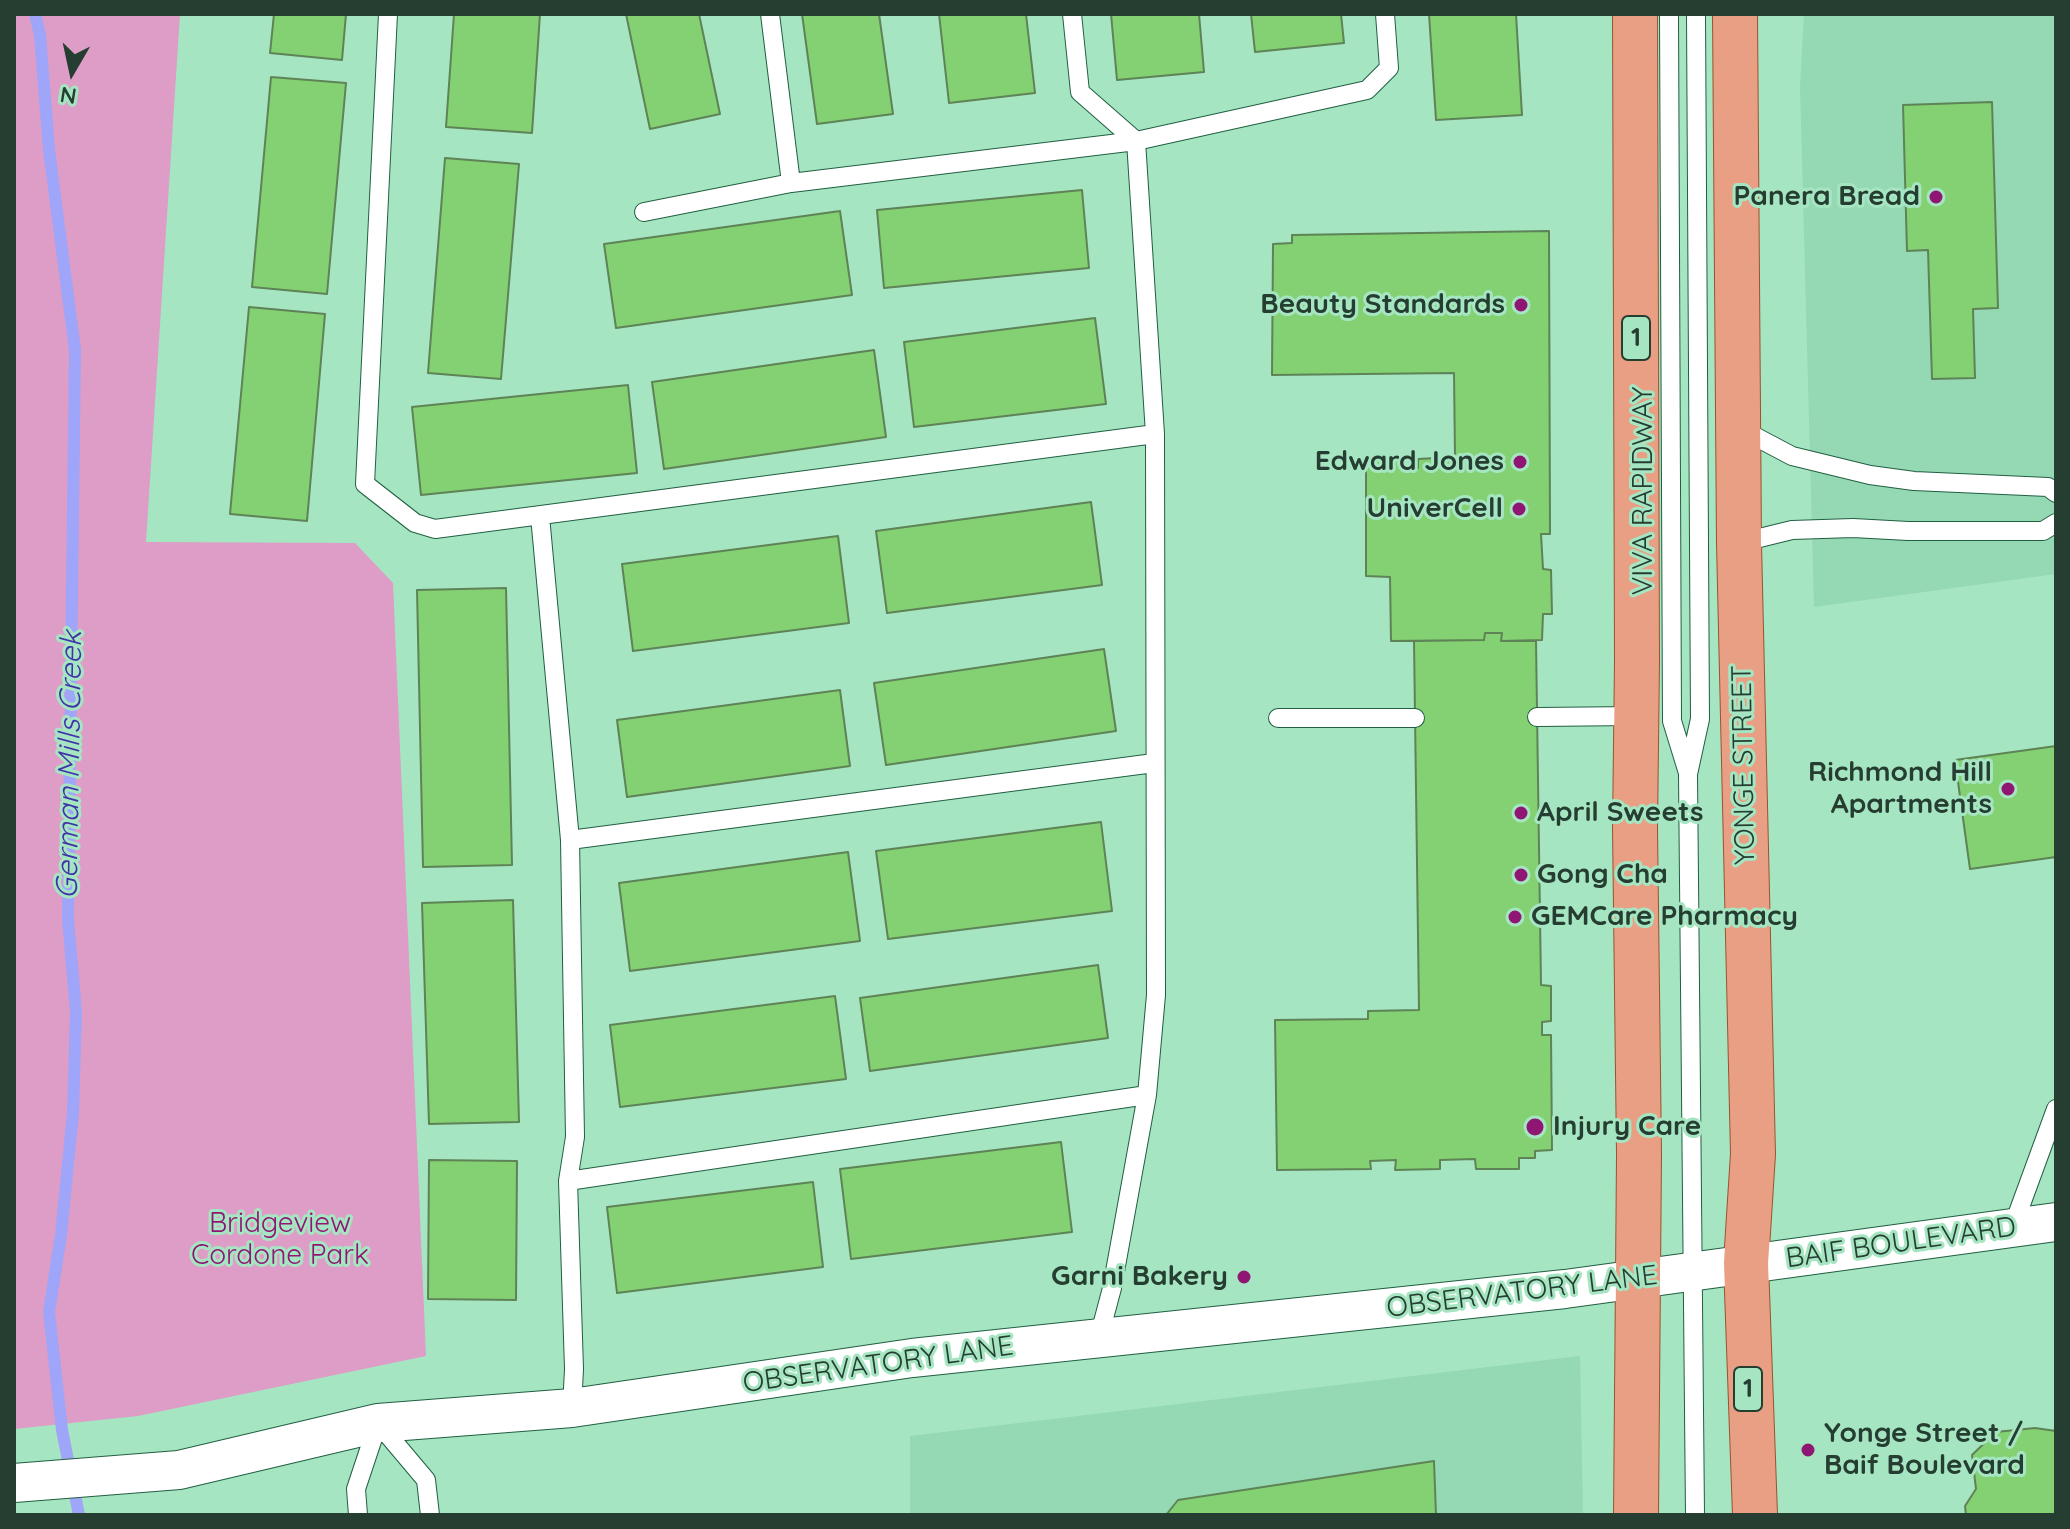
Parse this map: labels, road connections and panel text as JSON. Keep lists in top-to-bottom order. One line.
{"streets":{"main road":["1","YONGE STREET"],"street":["BAIF BOULEVARD","OBSERVATORY LANE"],"lane":["VIVA RAPIDWAY"]},"crossings":[["1","OBSERVATORY LANE"],["VIVA RAPIDWAY","OBSERVATORY LANE"],["YONGE STREET","BAIF BOULEVARD"],["YONGE STREET","OBSERVATORY LANE"],["BAIF BOULEVARD","OBSERVATORY LANE"]],"water":["German Mills Creek"],"parks":["Bridgeview Cordone Park"],"places":["Panera Bread","Beauty Standards","Edward Jones","UniverCell","Richmond Hill Apartments","April Sweets","Gong Cha","GEMCare Pharmacy","Injury Care","Garni Bakery","Yonge Street / Baif Boulevard"],"north":"bottom"}
